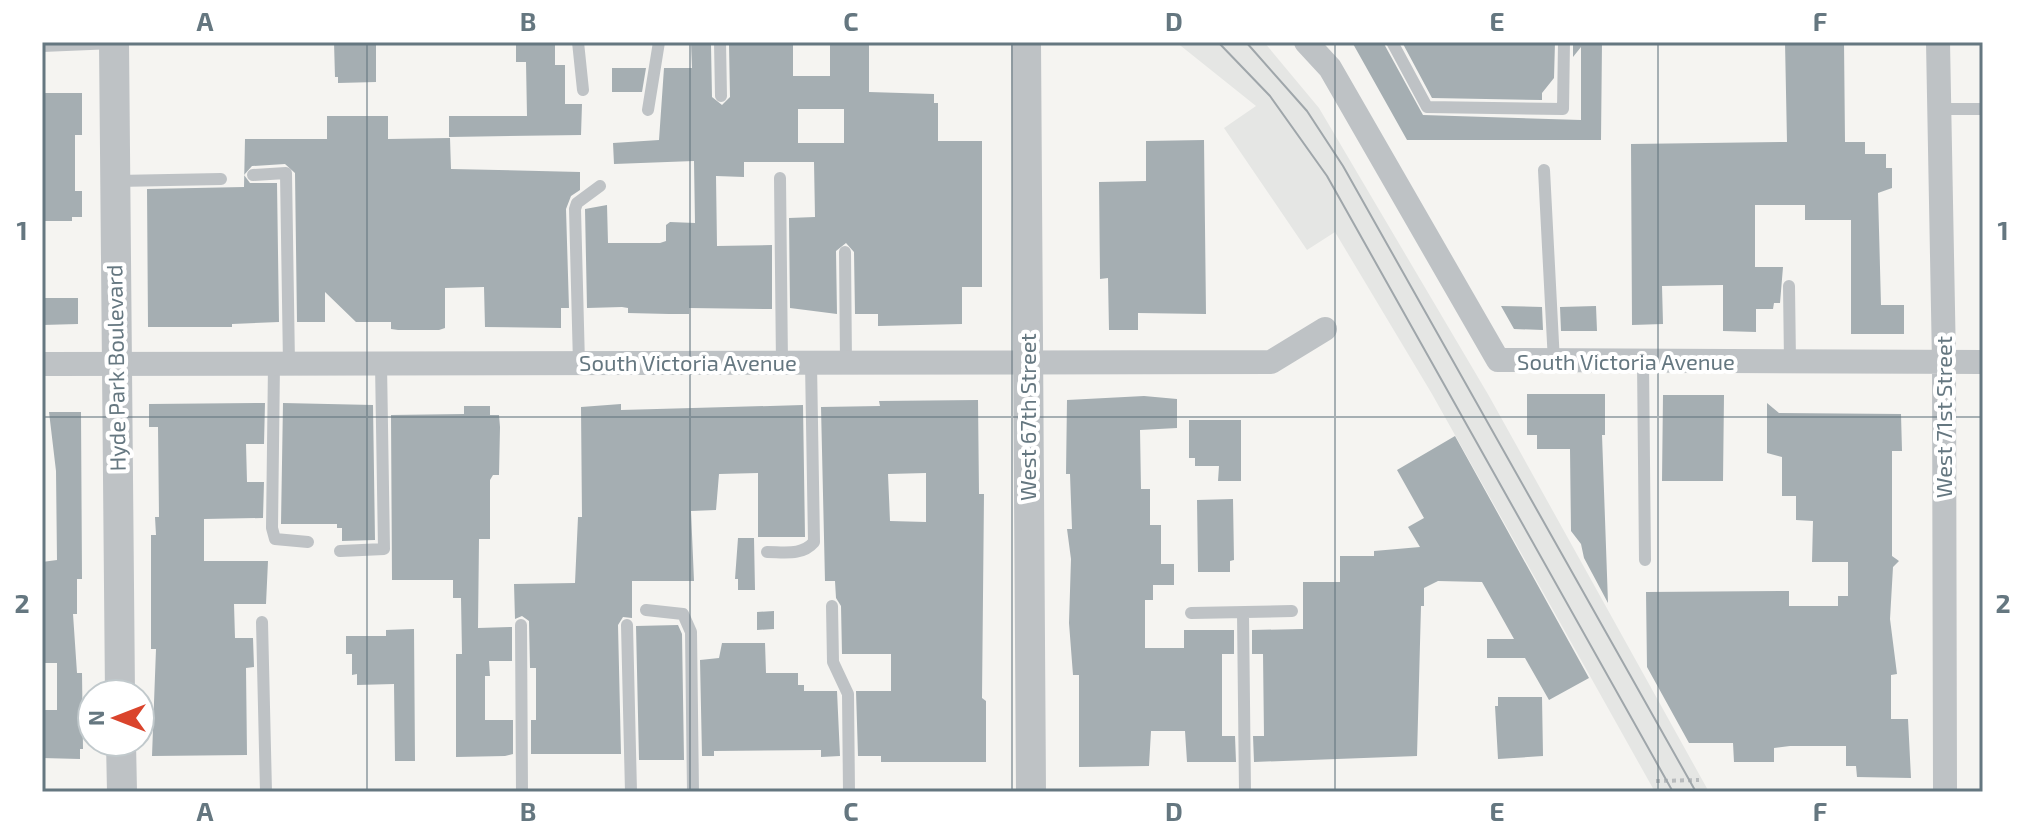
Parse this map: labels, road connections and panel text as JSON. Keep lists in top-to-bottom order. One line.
{"streets":{"street":["South Victoria Avenue","Hyde Park Boulevard","West 67th Street","West 71st Street"]},"crossings":[["South Victoria Avenue","Hyde Park Boulevard"],["South Victoria Avenue","West 67th Street"],["South Victoria Avenue","West 71st Street"]],"north":"left","grid":{"columns":["A","B","C","D","E","F"],"rows":["1","2"]}}
